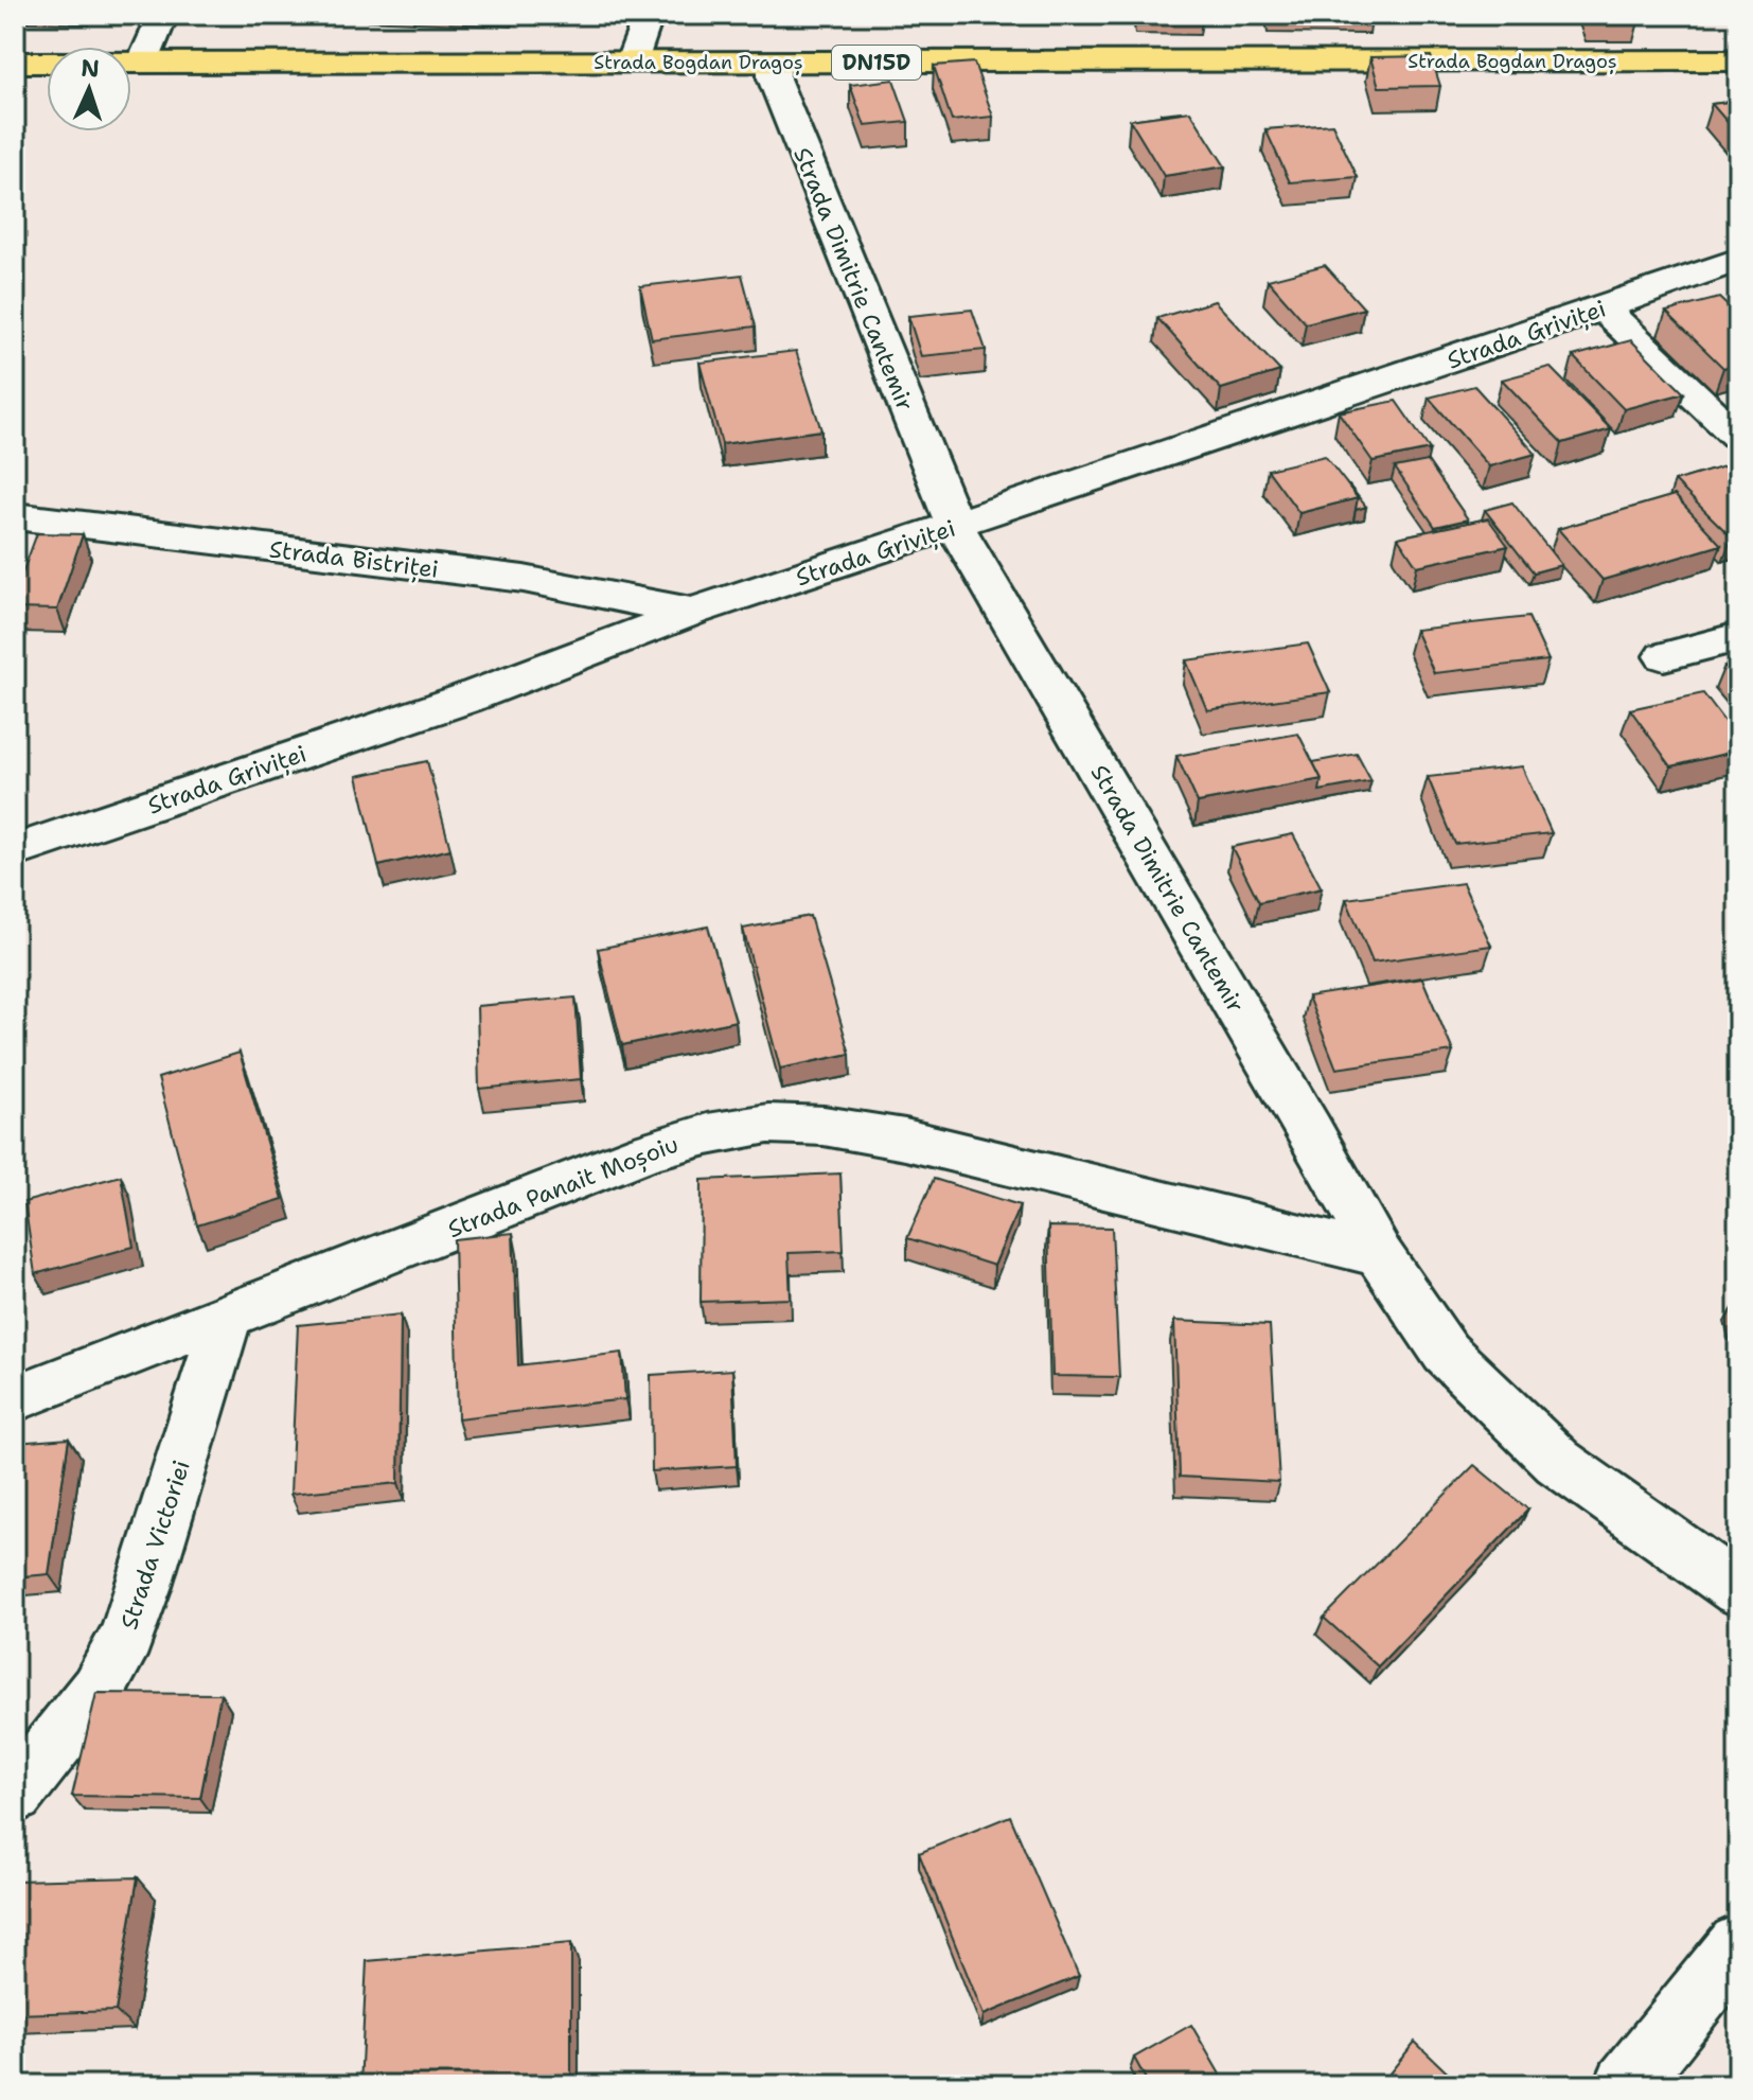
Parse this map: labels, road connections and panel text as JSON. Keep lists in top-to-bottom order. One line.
{"streets":{"main road":["Strada Bogdan Dragoș","DN15D"],"street":["Strada Dimitrie Cantemir","Strada Griviței","Strada Bistriței","Strada Panait Moșoiu","Strada Victoriei"]},"crossings":[["Strada Bogdan Dragoș","Strada Dimitrie Cantemir"],["Strada Dimitrie Cantemir","Strada Griviței"],["Strada Dimitrie Cantemir","Strada Panait Moșoiu"],["Strada Griviței","Strada Bistriței"],["Strada Panait Moșoiu","Strada Victoriei"]],"north":"top"}
